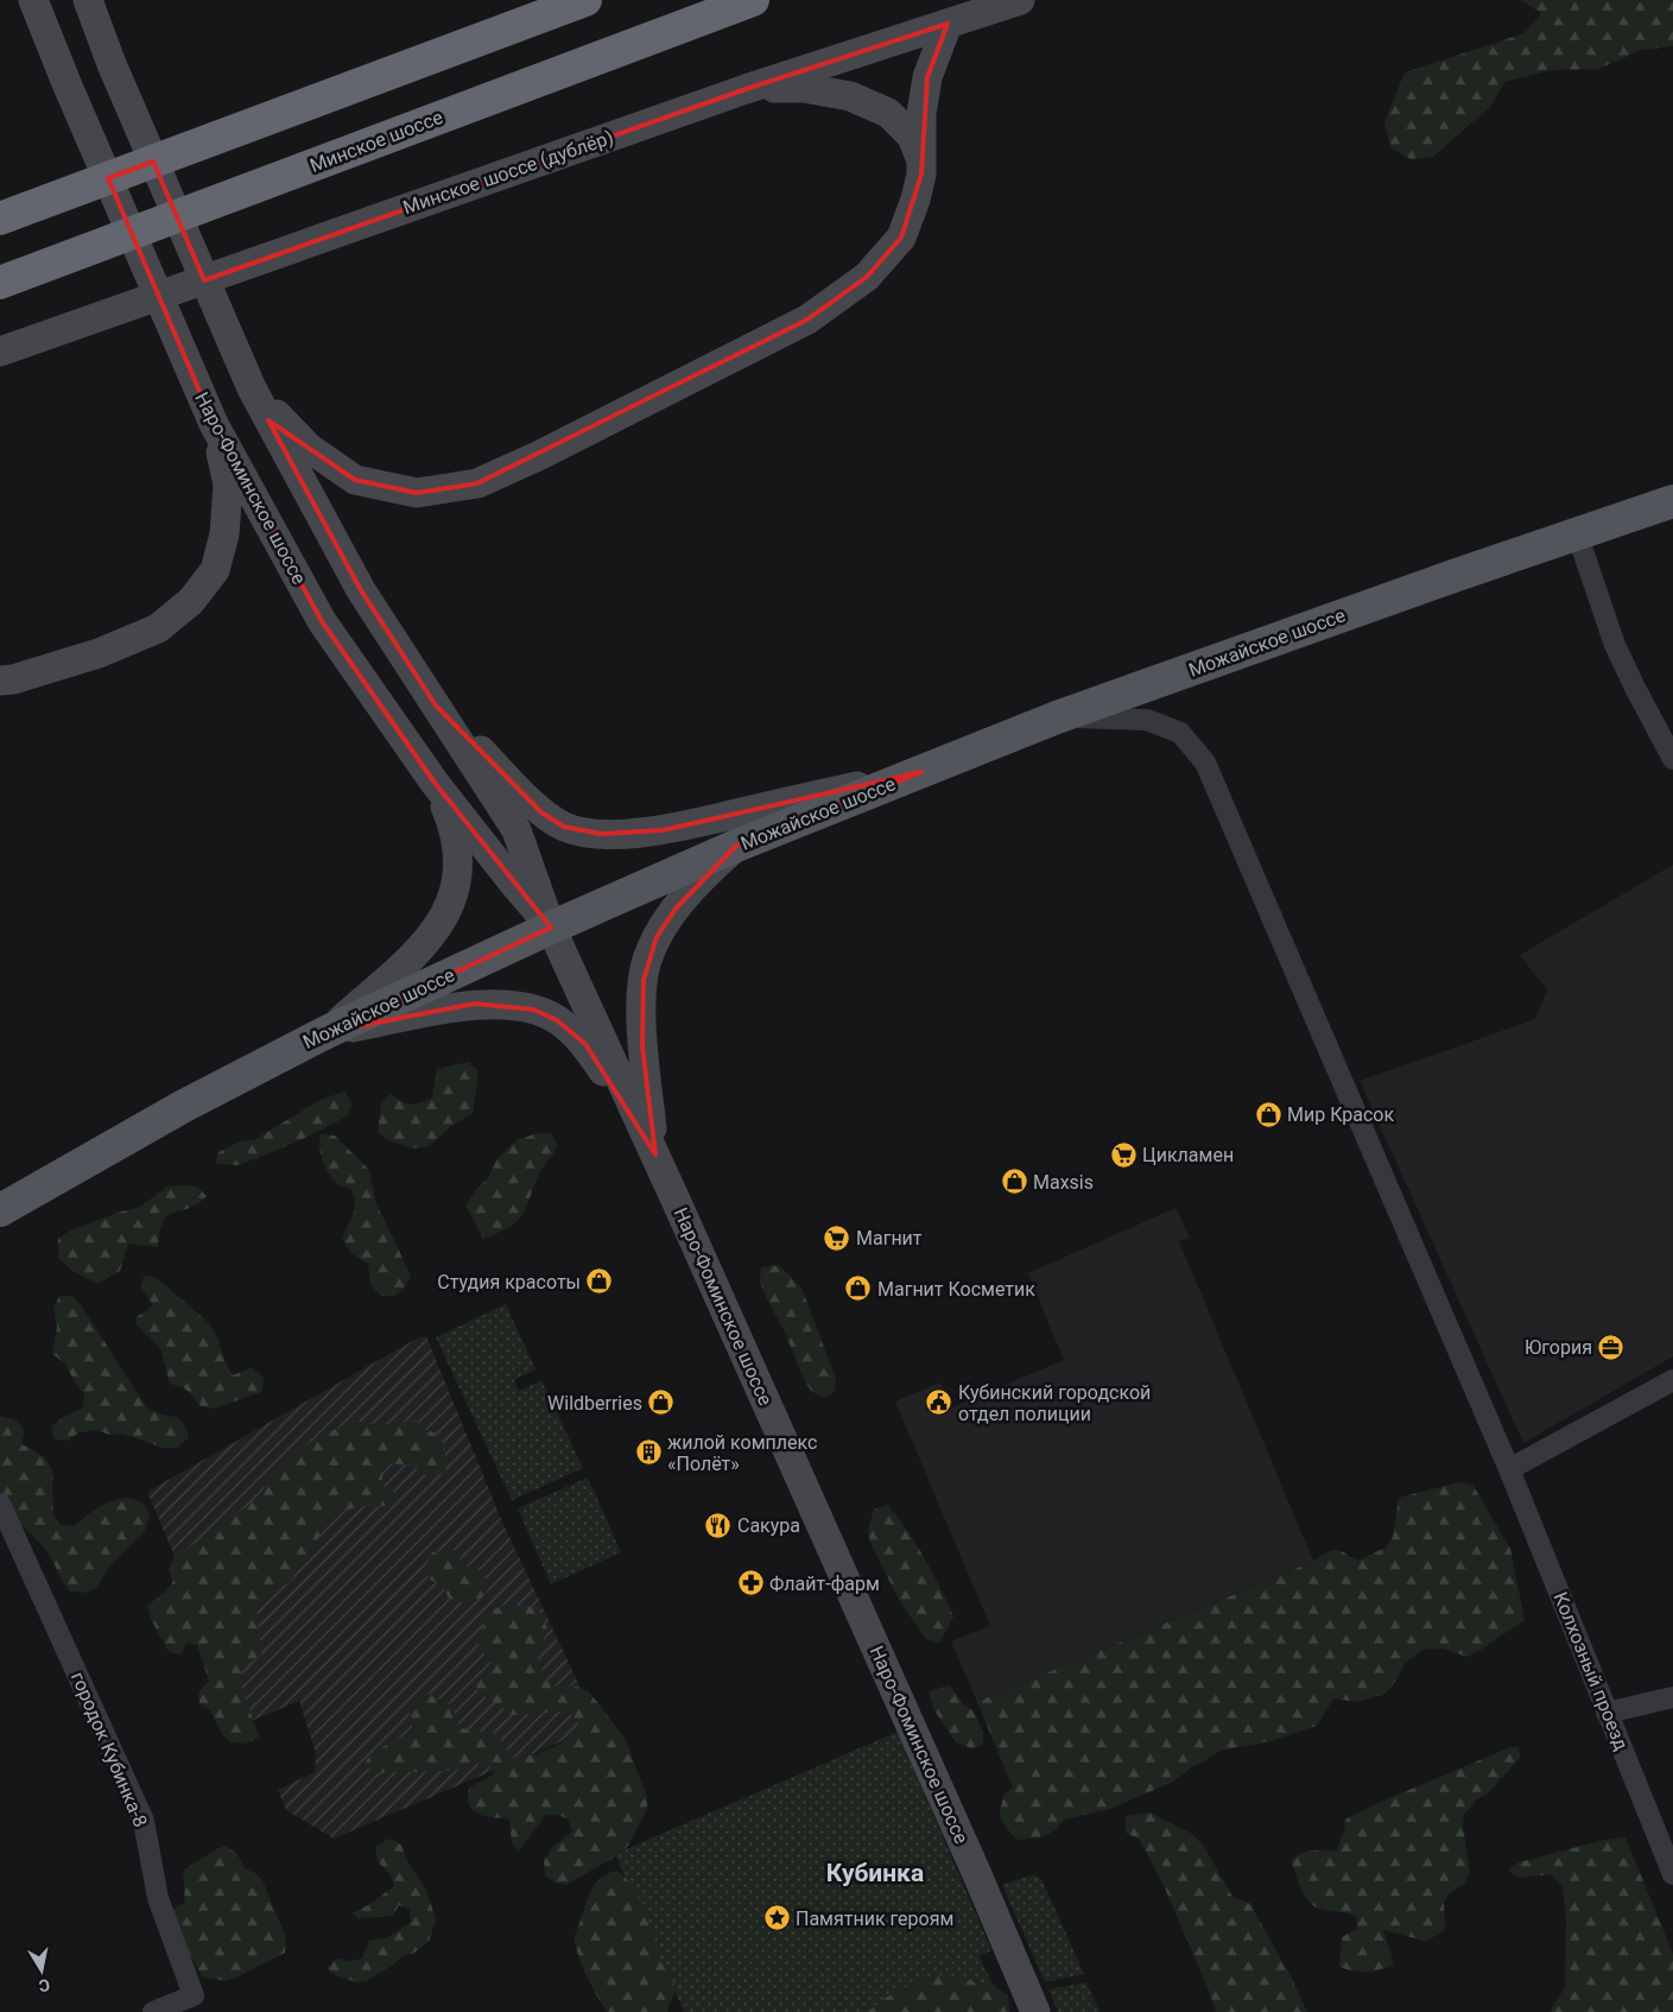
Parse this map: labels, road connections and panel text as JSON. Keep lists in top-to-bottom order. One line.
{"streets":{"highway":["Минское шоссе"],"main road":["Минское шоссе (дублёр)","Наро-Фоминское шоссе","Можайское шоссе"],"street":["Колхозный проезд","городок Кубинка-8"]},"crossings":[["Наро-Фоминское шоссе","Можайское шоссе"],["Можайское шоссе","Колхозный проезд"]],"districts":["Кубинка"],"places":{"shop":["Мир Красок","Maxsis","Студия красоты","Магнит Косметик","Wildberries"],"supermarket":["Цикламен","Магнит"],"office":["Югория"],"public building":["Кубинский городской отдел полиции"],"building":["жилой комплекс «Полёт»"],"restaurant":["Сакура"],"pharmacy":["Флайт-фарм"],"place":["Памятник героям"]},"north":"bottom"}
